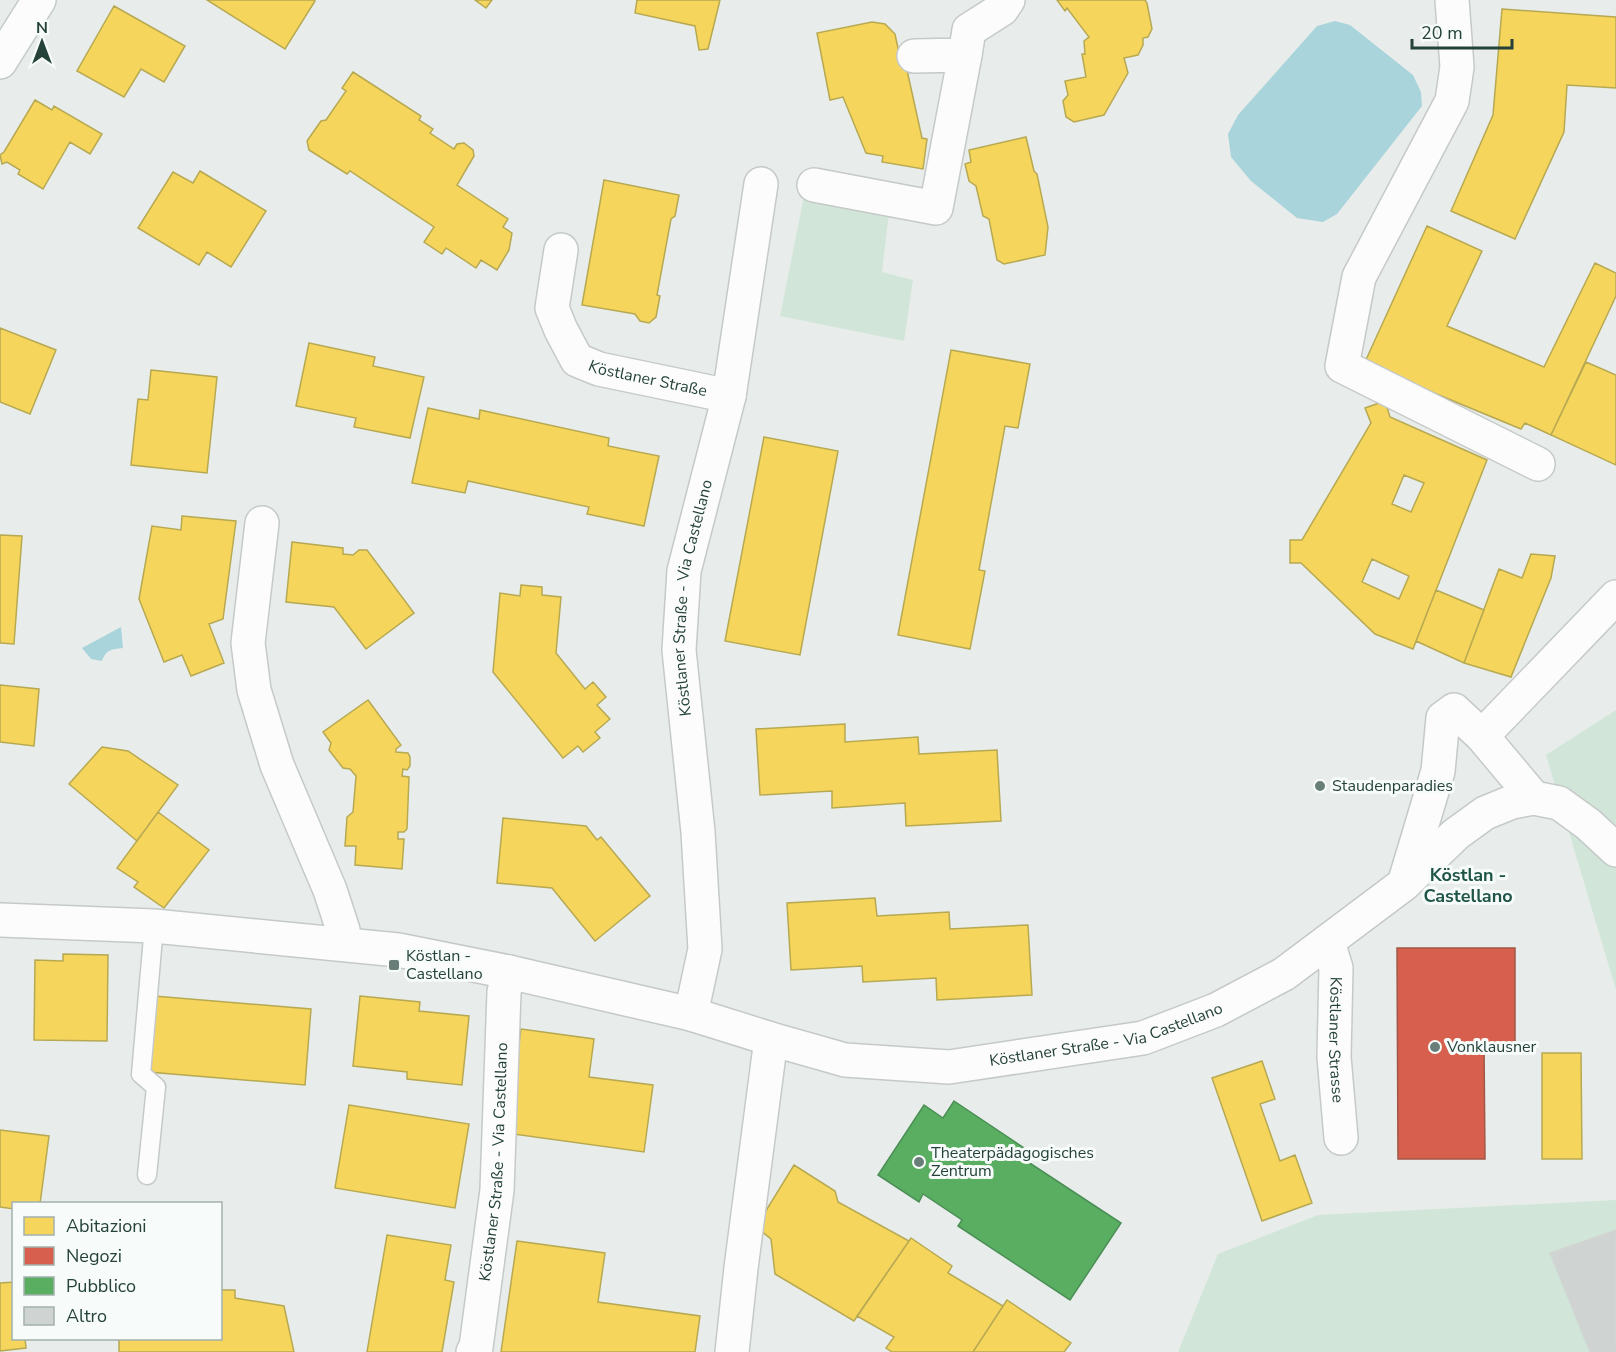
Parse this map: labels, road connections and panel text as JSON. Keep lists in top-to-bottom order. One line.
{"streets":{"street":["Köstlaner Straße","Köstlaner Straße - Via Castellano","Köstlaner Strasse"]},"crossings":[["Köstlaner Straße","Köstlaner Straße - Via Castellano"],["Köstlaner Straße - Via Castellano","Köstlaner Strasse"]],"districts":["Köstlan - Castellano"],"places":{"other":["Staudenparadies","Vonklausner","Theaterpädagogisches Zentrum"],"transit":["Köstlan - Castellano"]},"legend":["Abitazioni","Negozi","Pubblico","Altro"],"scale_bar":"20 m","north":"top"}
